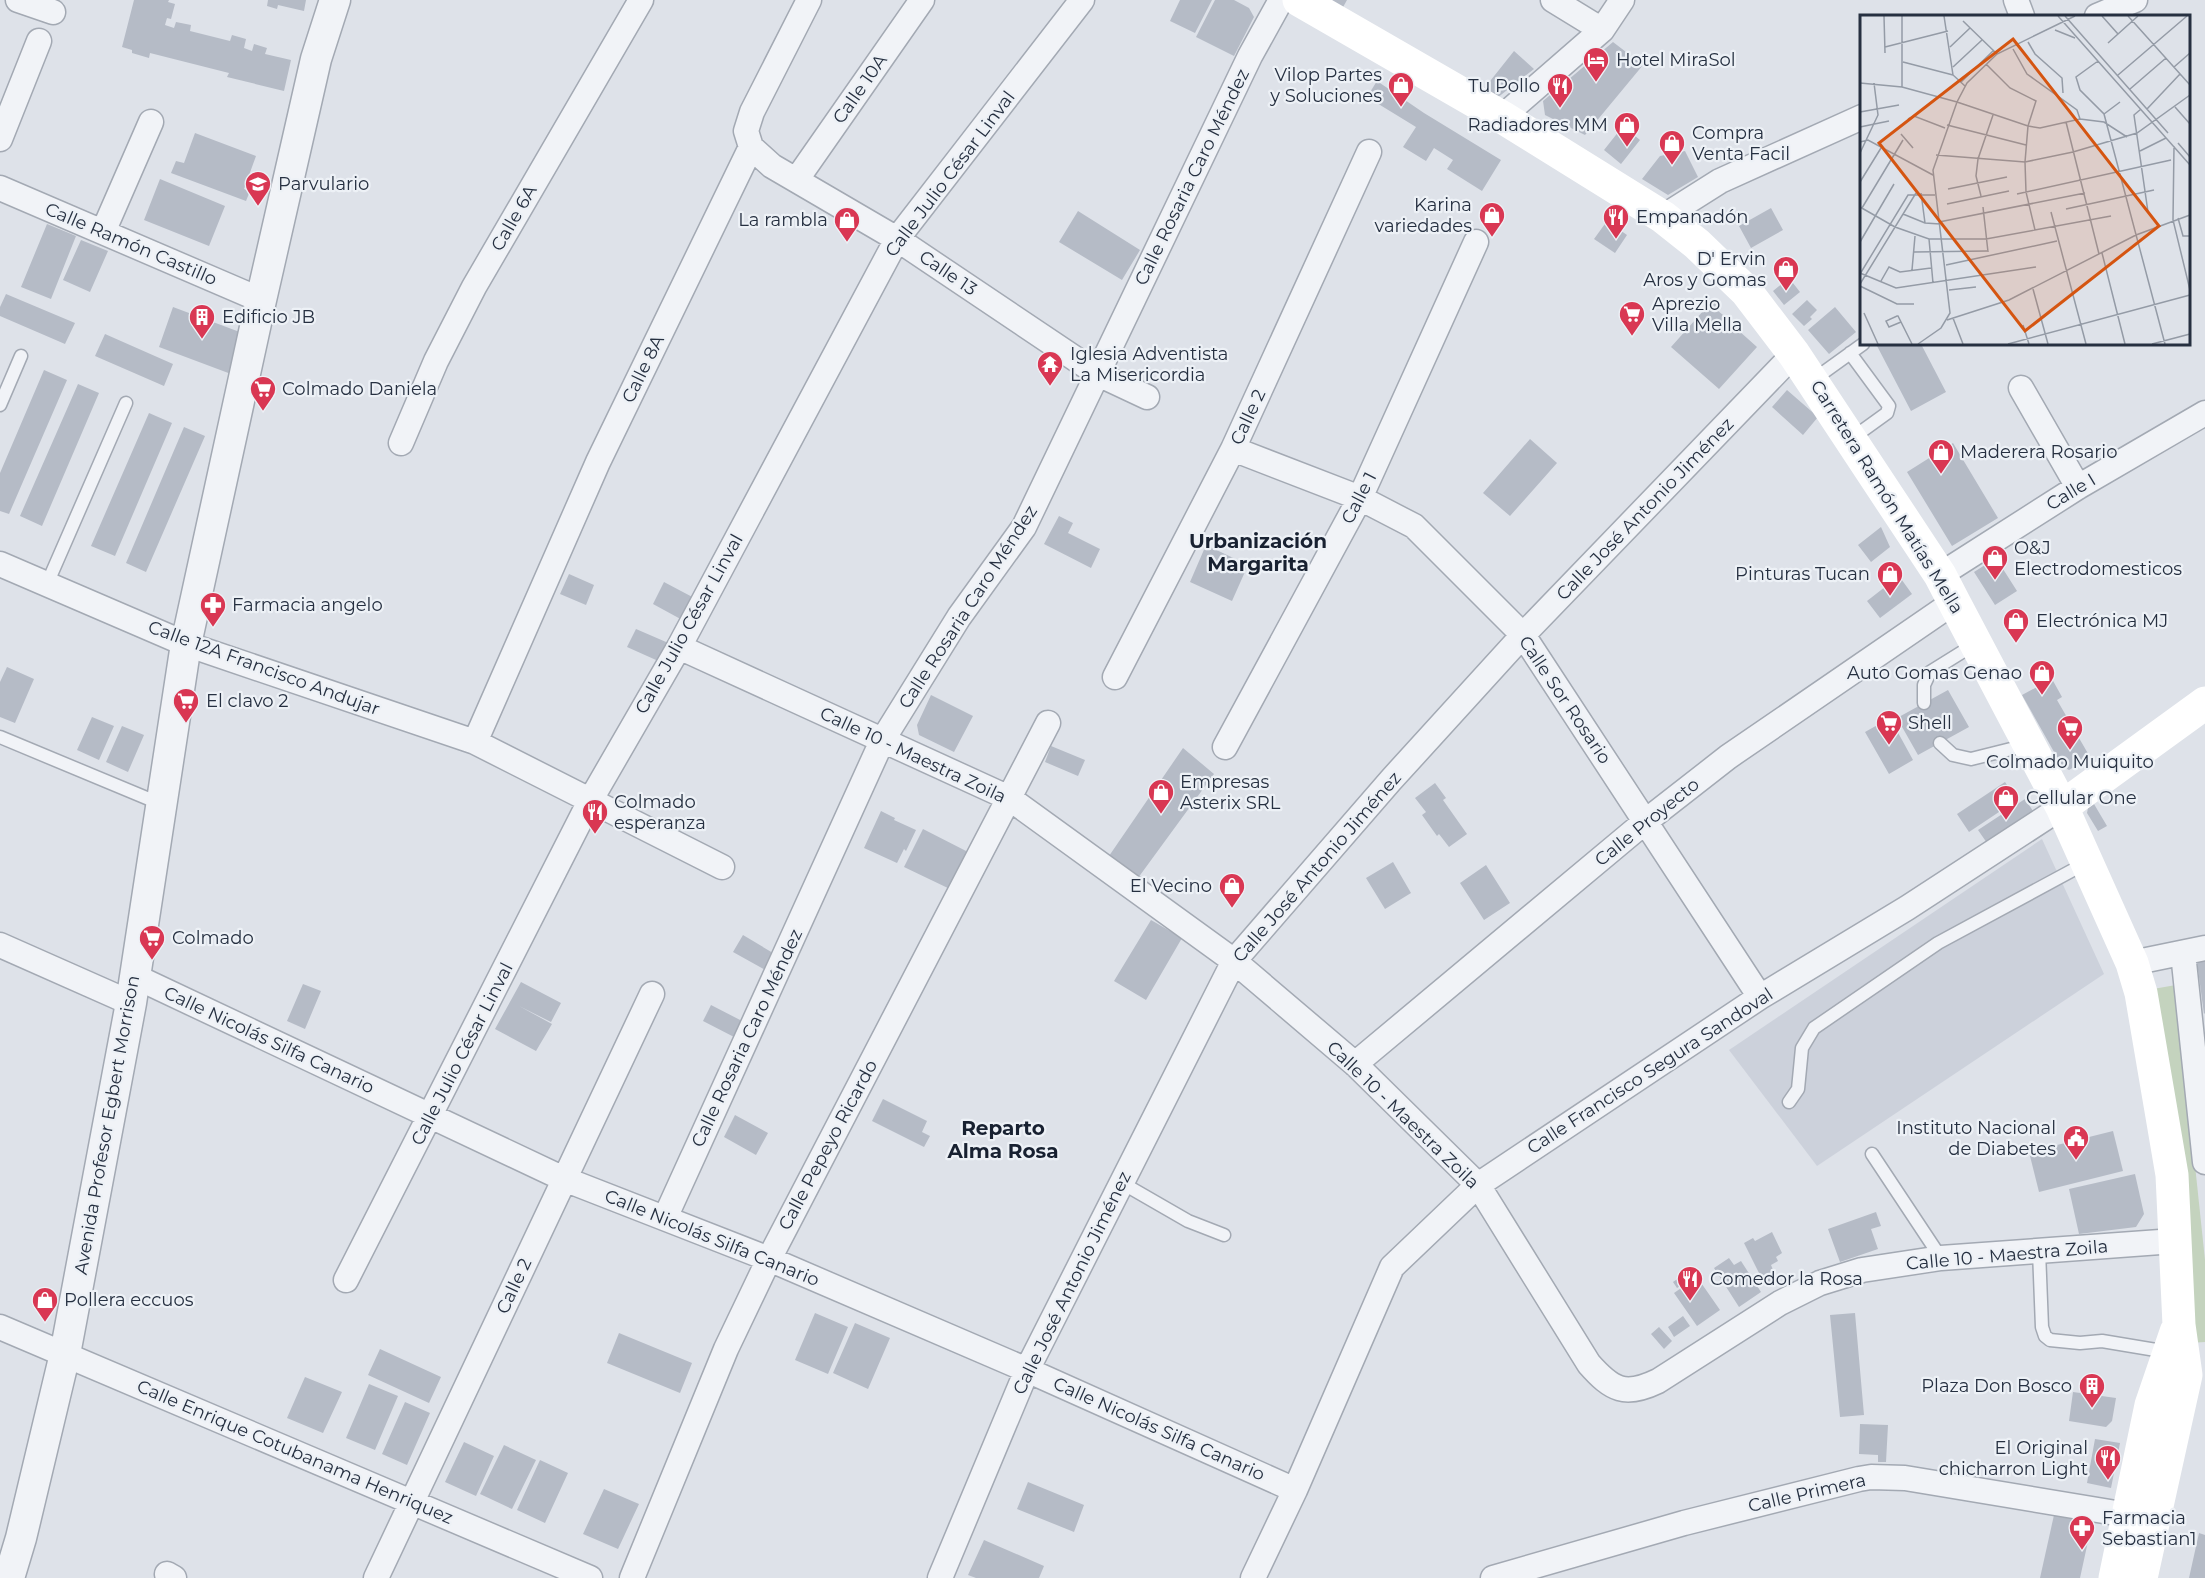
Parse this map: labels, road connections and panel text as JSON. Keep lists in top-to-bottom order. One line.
{"streets":{"main road":["Carretera Ramón Matías Mella","Calle Francisco Segura Sandoval"],"street":["Calle 10A","Calle Julio César Linval","Calle Rosaria Caro Méndez","Calle 6A","Calle Ramón Castillo","Calle 13","Calle 8A","Calle 2","Calle I","Calle 1","Calle José Antonio Jiménez","Calle 12A Francisco Andujar","Calle Sor Rosario","Calle 10 - Maestra Zoila","Calle Proyecto","Calle Nicolás Silfa Canario","Avenida Profesor Egbert Morrison","Calle Pepeyo Ricardo","Calle Enrique Cotubanama Henriquez","Calle Primera"]},"crossings":[["Calle 10A","Calle 13"],["Calle Julio César Linval","Calle 13"],["Calle Julio César Linval","Calle 12A Francisco Andujar"],["Calle Julio César Linval","Calle 10 - Maestra Zoila"],["Calle Julio César Linval","Calle Nicolás Silfa Canario"],["Calle Rosaria Caro Méndez","Calle 13"],["Calle Rosaria Caro Méndez","Calle 10 - Maestra Zoila"],["Calle Rosaria Caro Méndez","Calle Nicolás Silfa Canario"],["Calle Ramón Castillo","Avenida Profesor Egbert Morrison"],["Calle 13","Calle 8A"],["Calle 8A","Calle 12A Francisco Andujar"],["Calle 2","Calle Sor Rosario"],["Calle 2","Calle Nicolás Silfa Canario"],["Calle 2","Calle Enrique Cotubanama Henriquez"],["Calle I","Carretera Ramón Matías Mella"],["Calle I","Calle Proyecto"],["Carretera Ramón Matías Mella","Calle José Antonio Jiménez"],["Carretera Ramón Matías Mella","Calle 10 - Maestra Zoila"],["Carretera Ramón Matías Mella","Calle Proyecto"],["Carretera Ramón Matías Mella","Calle Francisco Segura Sandoval"],["Carretera Ramón Matías Mella","Calle Primera"],["Calle 1","Calle Sor Rosario"],["Calle José Antonio Jiménez","Calle Sor Rosario"],["Calle José Antonio Jiménez","Calle 10 - Maestra Zoila"],["Calle José Antonio Jiménez","Calle Nicolás Silfa Canario"],["Calle 12A Francisco Andujar","Avenida Profesor Egbert Morrison"],["Calle Sor Rosario","Calle Proyecto"],["Calle Sor Rosario","Calle Francisco Segura Sandoval"],["Calle 10 - Maestra Zoila","Calle Proyecto"],["Calle 10 - Maestra Zoila","Calle Francisco Segura Sandoval"],["Calle 10 - Maestra Zoila","Calle Pepeyo Ricardo"],["Calle Nicolás Silfa Canario","Calle Francisco Segura Sandoval"],["Calle Nicolás Silfa Canario","Avenida Profesor Egbert Morrison"],["Calle Nicolás Silfa Canario","Calle Pepeyo Ricardo"],["Avenida Profesor Egbert Morrison","Calle Enrique Cotubanama Henriquez"]],"districts":["Urbanización Margarita","Reparto Alma Rosa"],"places":{"hotel":["Hotel MiraSol"],"shop":["Vilop Partes y Soluciones","Radiadores MM","Compra Venta Facil","Karina variedades","La rambla","D' Ervin Aros y Gomas","Maderera Rosario","O&J Electrodomesticos","Pinturas Tucan","Electrónica MJ","Auto Gomas Genao","Empresas Asterix SRL","Cellular One","El Vecino","Pollera eccuos"],"restaurant":["Tu Pollo","Empanadón","Colmado esperanza","Comedor la Rosa","El Original chicharron Light"],"school or university":["Parvulario"],"supermarket":["Aprezio Villa Mella","Colmado Daniela","El clavo 2","Shell","Colmado Muiquito","Colmado"],"building":["Edificio JB","Plaza Don Bosco"],"temple":["Iglesia Adventista La Misericordia"],"pharmacy":["Farmacia angelo","Farmacia Sebastian1"],"public building":["Instituto Nacional de Diabetes"]}}
